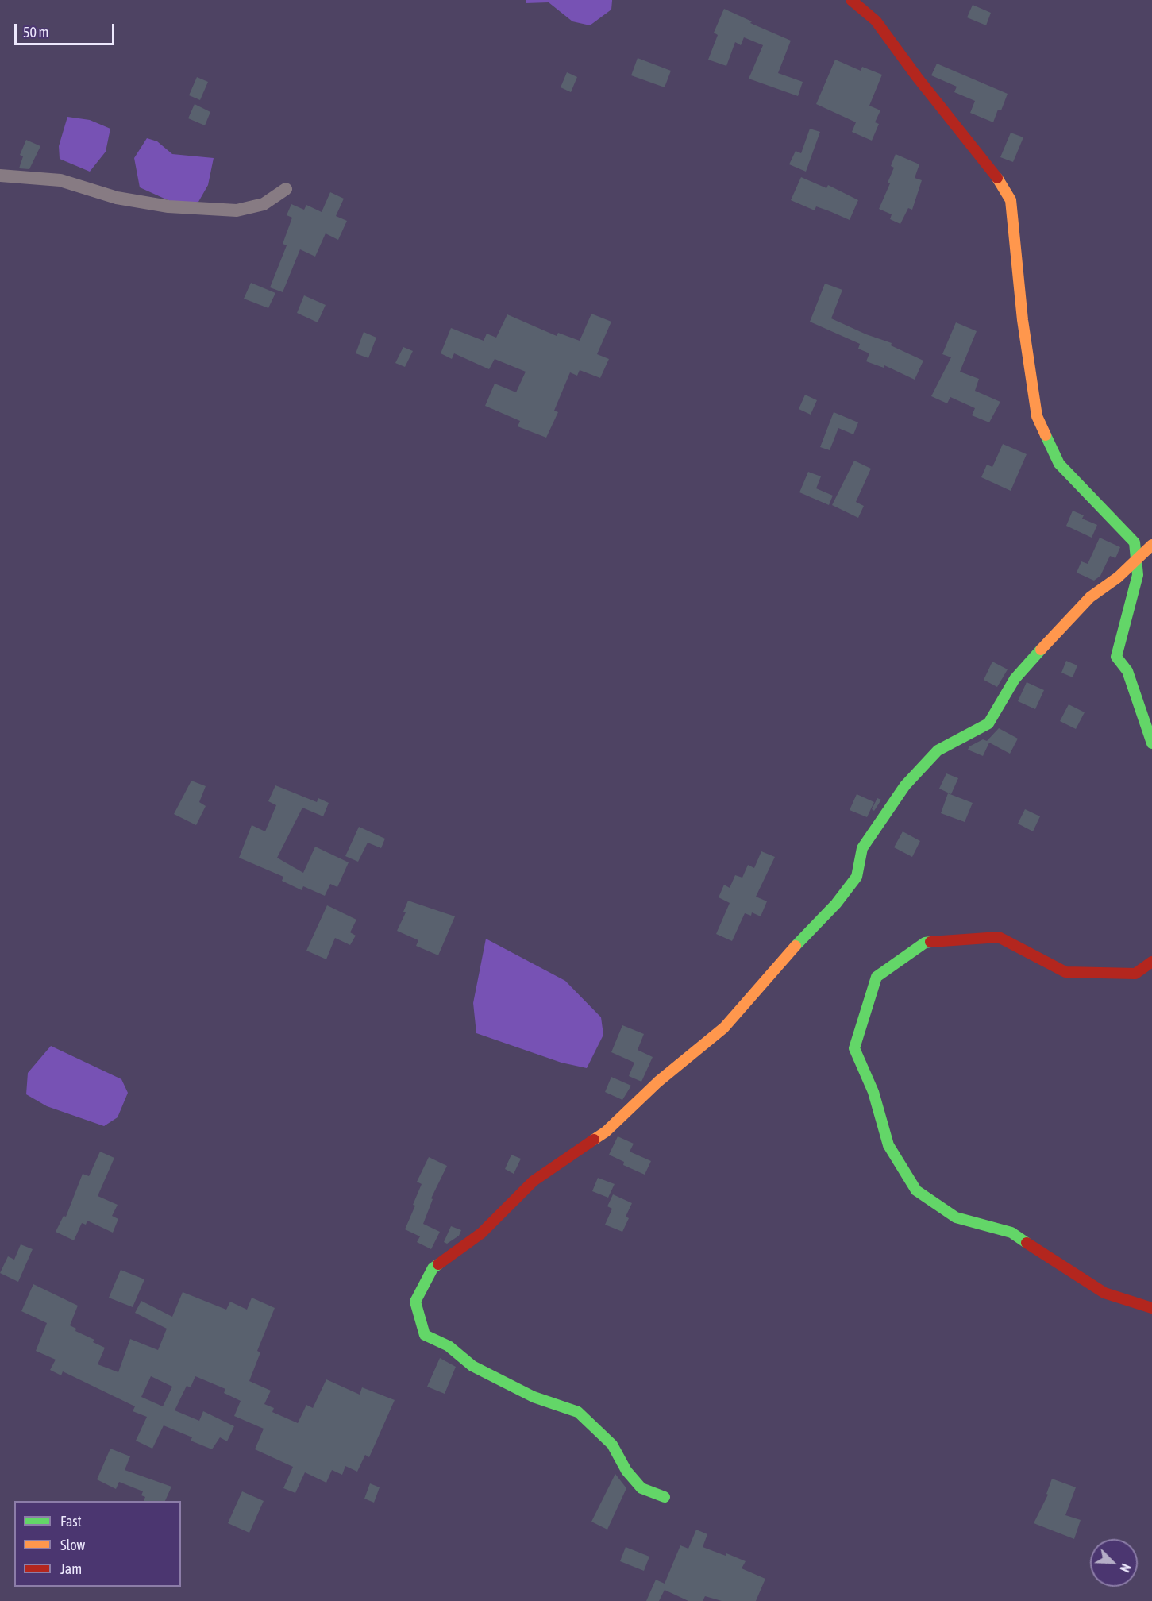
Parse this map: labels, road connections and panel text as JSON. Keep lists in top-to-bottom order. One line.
{"legend":["Fast","Slow","Jam"],"scale_bar":"50 m","north":"bottom right"}
